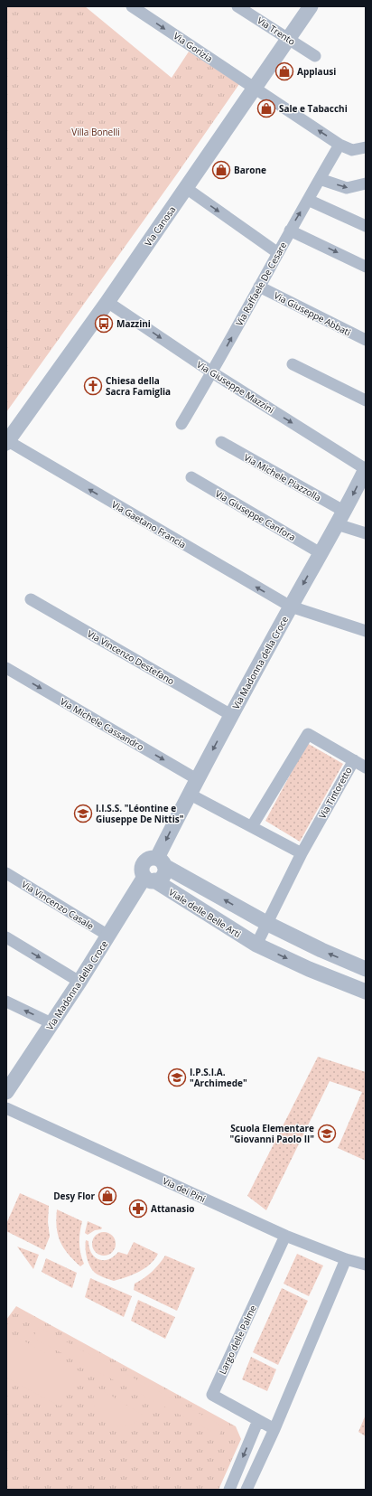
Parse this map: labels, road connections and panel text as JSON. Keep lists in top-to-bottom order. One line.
{"streets":{"street":["Via Trento","Via Gorizia","Via Canosa","Via Raffaele De Cesare","Via Giuseppe Abbati","Via Giuseppe Mazzini","Via Michele Piazzolla","Via Giuseppe Canfora","Via Gaetano Francia","Via Vincenzo Destefano","Via Madonna della Croce","Via Michele Cassandro","Via Tintoretto","Via Vincenzo Casale","Viale delle Belle Arti","Via dei Pini","Largo delle Palme"]},"crossings":[["Via Trento","Via Canosa"],["Via Gorizia","Via Canosa"],["Via Gorizia","Via Raffaele De Cesare"],["Via Canosa","Via Giuseppe Mazzini"],["Via Canosa","Via Gaetano Francia"],["Via Raffaele De Cesare","Via Giuseppe Abbati"],["Via Raffaele De Cesare","Via Giuseppe Mazzini"],["Via Giuseppe Mazzini","Via Madonna della Croce"],["Via Michele Piazzolla","Via Madonna della Croce"],["Via Giuseppe Canfora","Via Madonna della Croce"],["Via Gaetano Francia","Via Madonna della Croce"],["Via Vincenzo Destefano","Via Madonna della Croce"],["Via Madonna della Croce","Via Michele Cassandro"],["Via Madonna della Croce","Via Vincenzo Casale"],["Via Madonna della Croce","Viale delle Belle Arti"],["Via dei Pini","Largo delle Palme"]],"one_way":["Via Raffaele De Cesare","Via Giuseppe Mazzini","Via Gaetano Francia","Via Michele Cassandro"],"parks":["Villa Bonelli"],"places":{"shop":["Applausi","Sale e Tabacchi","Barone","Desy Flor"],"bus stop":["Mazzini"],"church":["Chiesa della Sacra Famiglia"],"school or university":["I.I.S.S. \"Léontine e Giuseppe De Nittis\"","I.P.S.I.A. \"Archimede\"","Scuola Elementare \"Giovanni Paolo II\""],"pharmacy":["Attanasio"]}}
